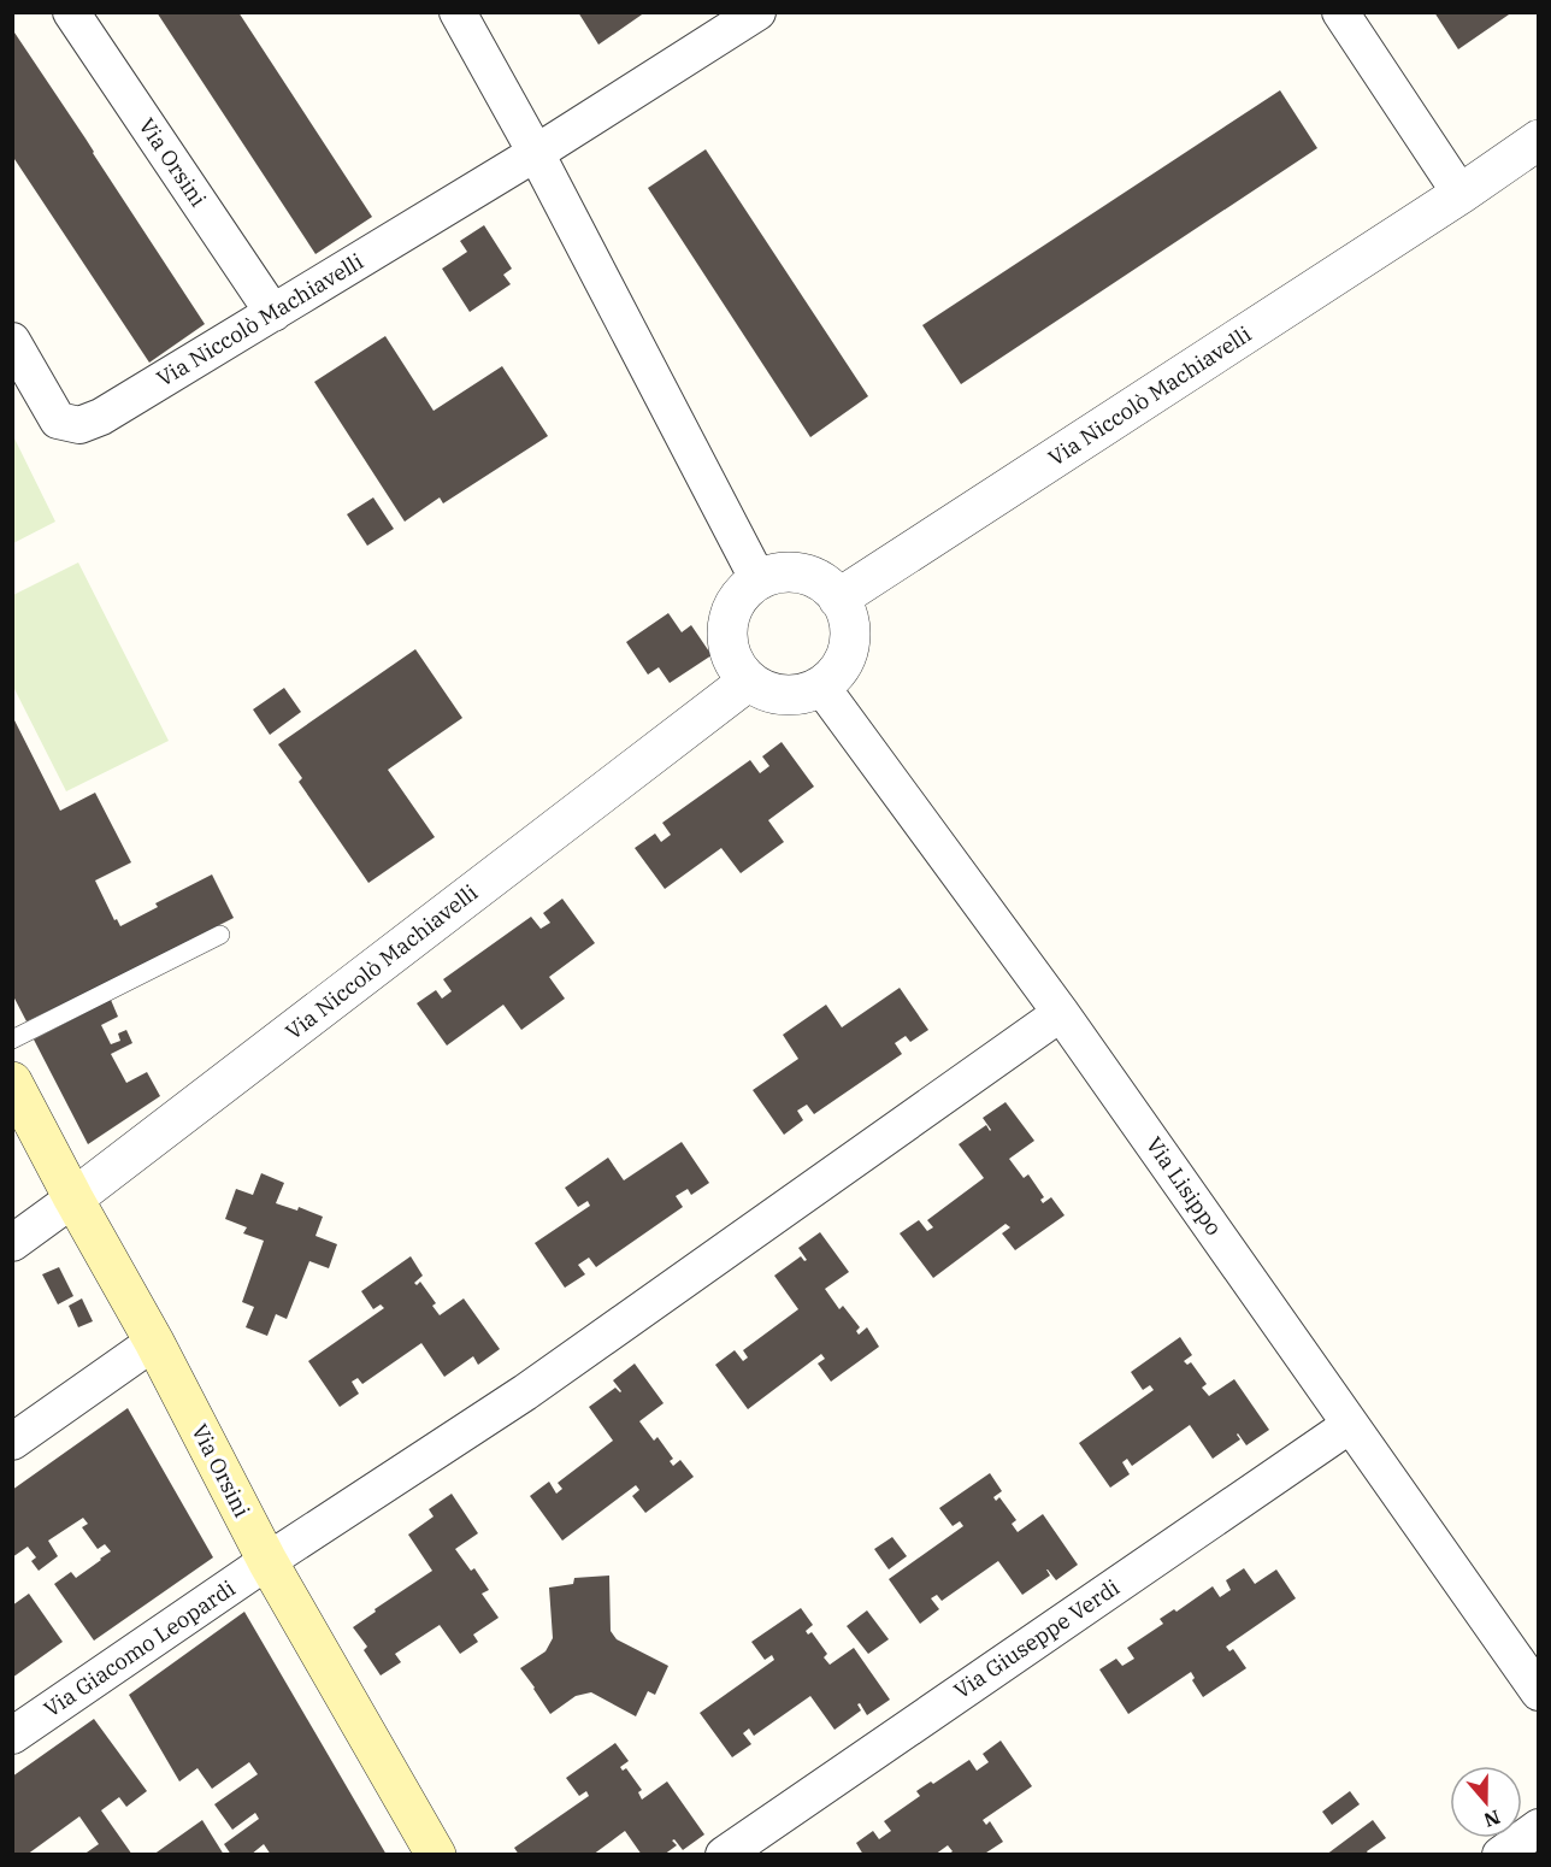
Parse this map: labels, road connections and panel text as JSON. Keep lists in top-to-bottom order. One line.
{"streets":{"main road":["Via Orsini"],"street":["Via Niccolò Machiavelli","Via Lisippo","Via Giuseppe Verdi","Via Giacomo Leopardi"]},"crossings":[["Via Orsini","Via Niccolò Machiavelli"],["Via Orsini","Via Giacomo Leopardi"],["Via Niccolò Machiavelli","Via Lisippo"],["Via Lisippo","Via Giuseppe Verdi"],["Via Lisippo","Via Giacomo Leopardi"]],"north":"bottom"}
